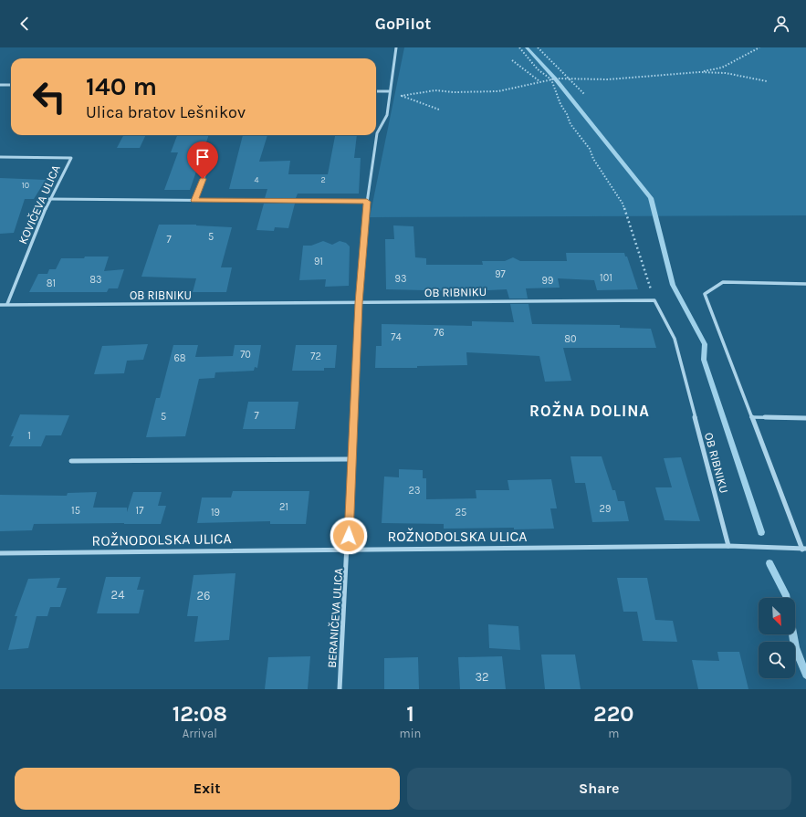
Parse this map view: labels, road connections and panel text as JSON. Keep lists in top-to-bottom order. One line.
{"streets":{"street":["KOVIČEVA ULICA","OB RIBNIKU","ROŽNODOLSKA ULICA","BERANIČEVA ULICA"]},"crossings":[["KOVIČEVA ULICA","OB RIBNIKU"],["OB RIBNIKU","ROŽNODOLSKA ULICA"],["OB RIBNIKU","BERANIČEVA ULICA"],["ROŽNODOLSKA ULICA","BERANIČEVA ULICA"]],"districts":["ROŽNA DOLINA"],"house_numbers":["4","2","10","5","7","91","97","101","93","83","99","81","76","74","80","70","72","68","7","5","1","23","21","29","15","17","19","25","24","26","32"],"north":"bottom right","page":{"header":"GoPilot","turn":["140 m","Ulica bratov Lešnikov"],"eta":["12:08","Arrival","1","min","220","m"],"buttons":["Exit","Share"]}}
